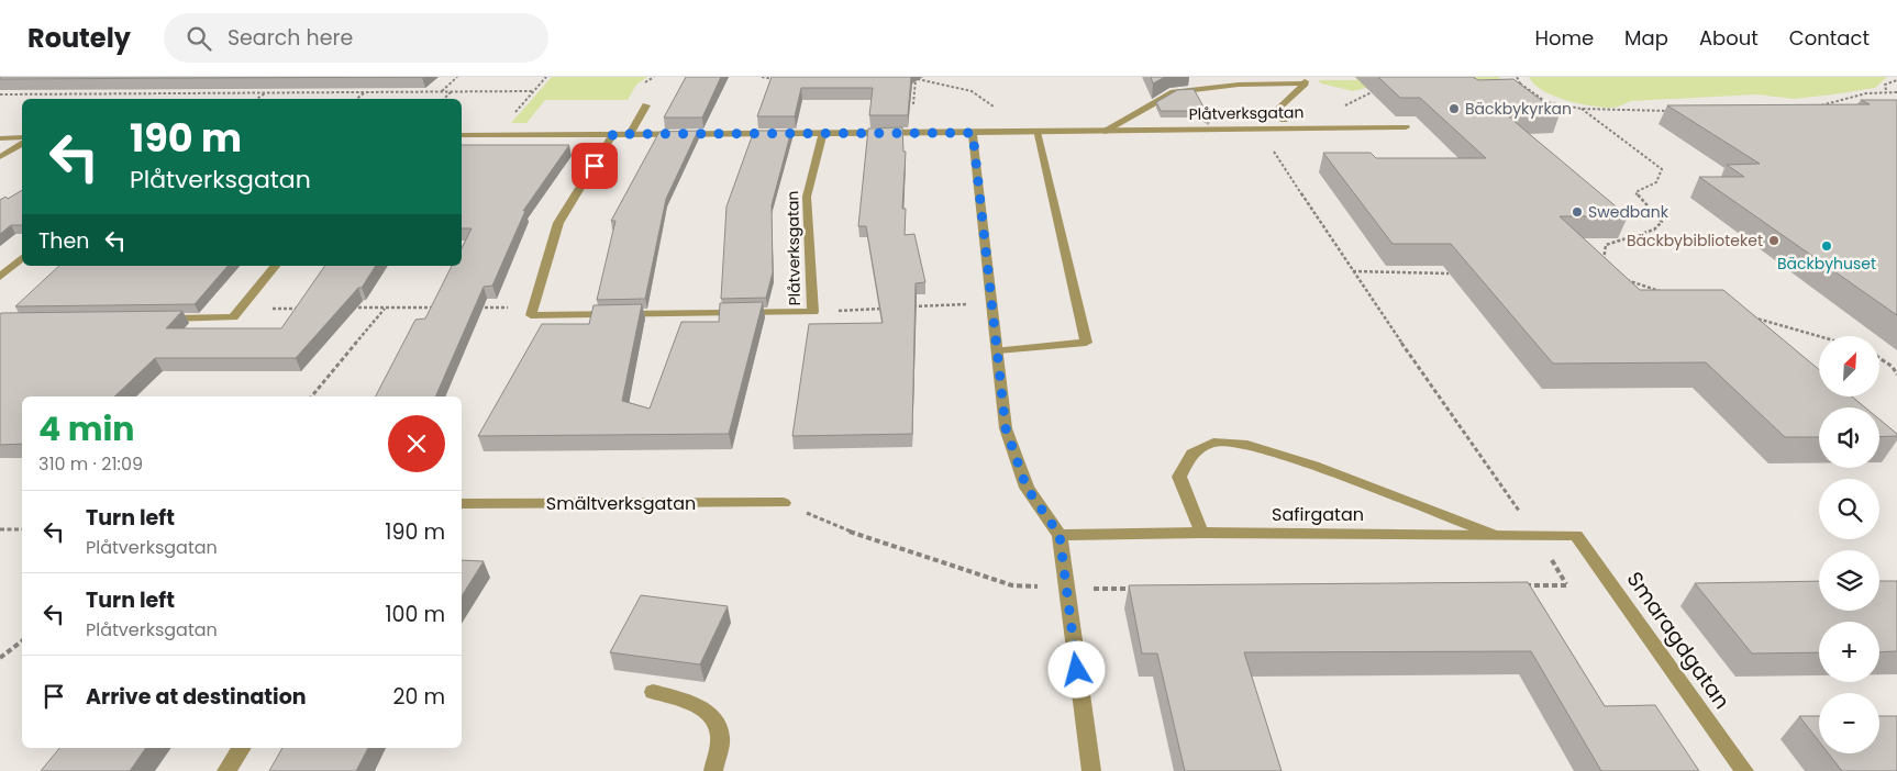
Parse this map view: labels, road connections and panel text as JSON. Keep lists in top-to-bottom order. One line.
{"streets":{"street":["Plåtverksgatan","Smältverksgatan","Safirgatan","Smaragdgatan"]},"crossings":[["Safirgatan","Smaragdgatan"]],"places":["Bäckbykyrkan","Swedbank","Bäckbybiblioteket","Bäckbyhuset"],"north":"top right","page":{"header":"Routely","search":"Search here","nav":["Home","Map","About","Contact"],"turn":["190 m","Plåtverksgatan"],"then":"Then","map_buttons":["+","−"],"heading":["4 min","310 m · 21:09"],"list":[{"name":"Turn left","note":"Plåtverksgatan","value":"190 m"},{"name":"Turn left","note":"Plåtverksgatan","value":"100 m"},{"name":"Arrive at destination","value":"20 m"}]}}
